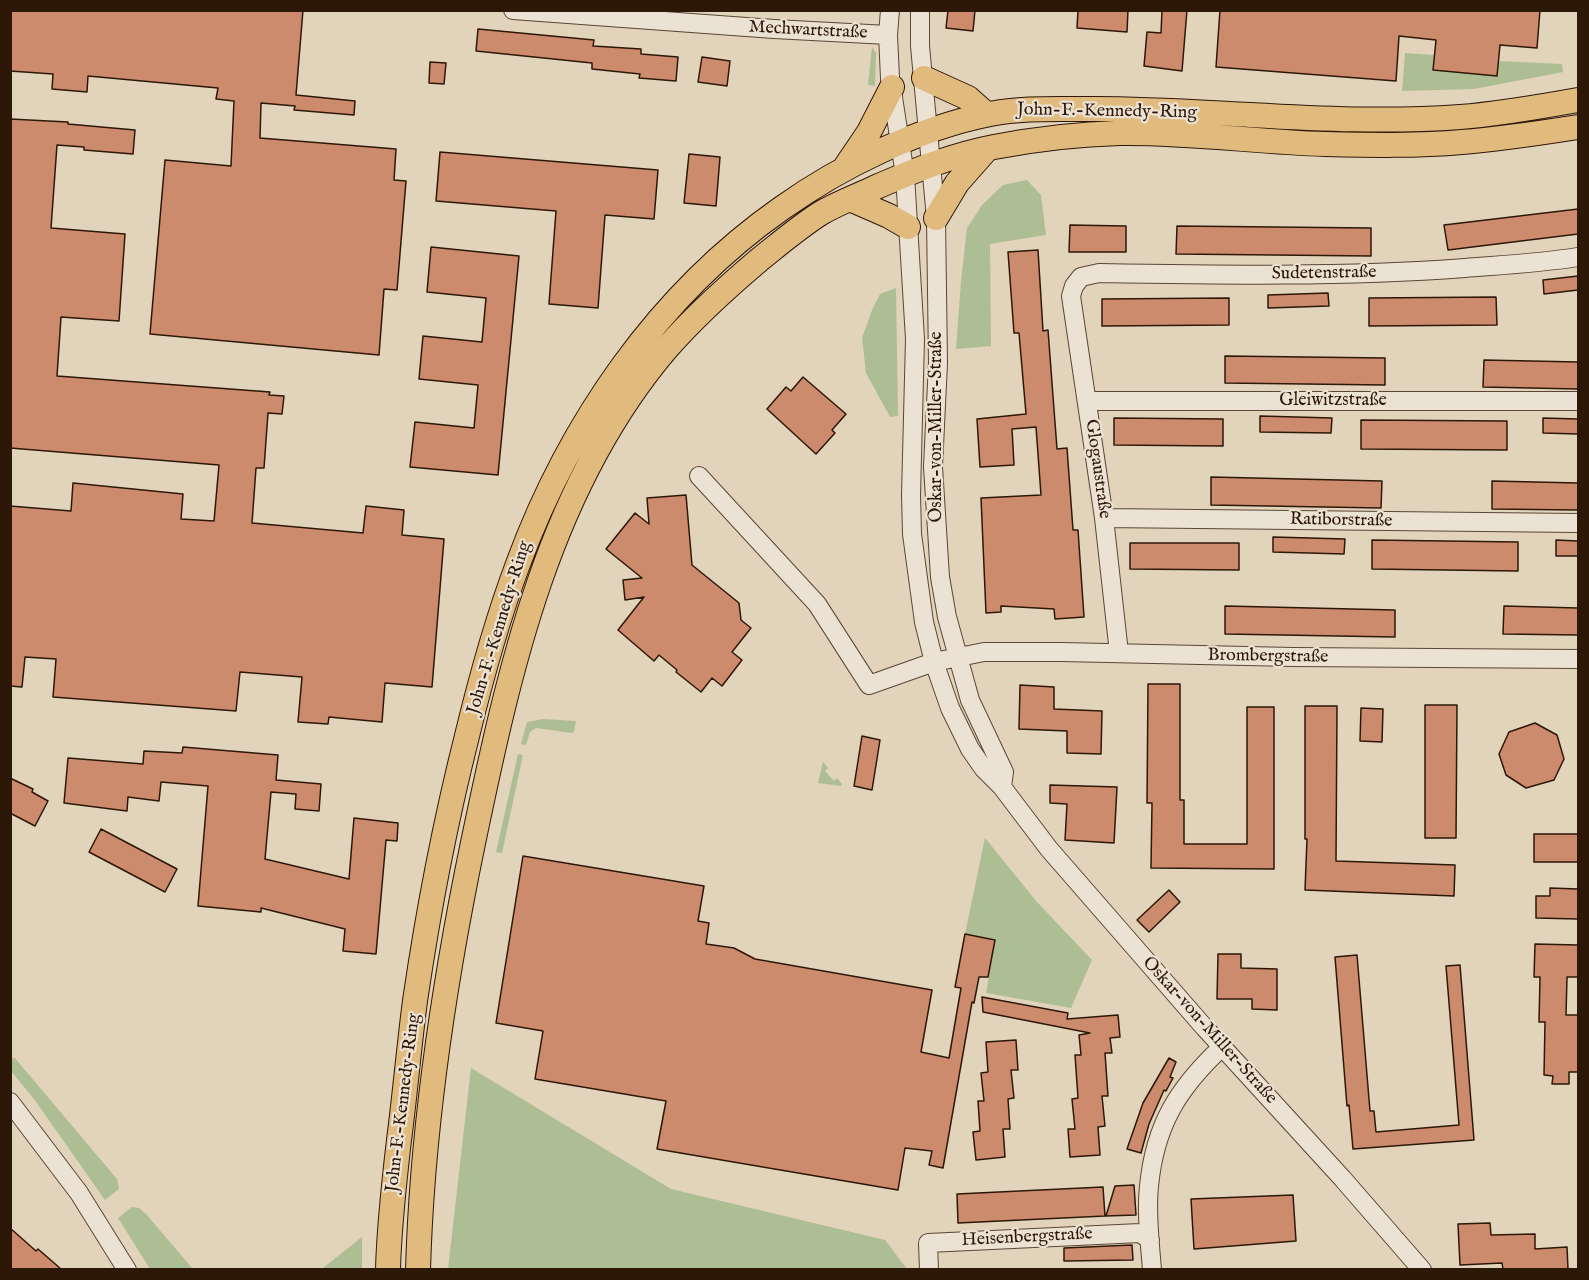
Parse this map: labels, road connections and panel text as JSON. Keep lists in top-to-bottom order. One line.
{"streets":{"main road":["John-F.-Kennedy-Ring"],"street":["Mechwartstraße","Sudetenstraße","Gleiwitzstraße","Oskar-von-Miller-Straße","Glogaustraße","Ratiborstraße","Brombergstraße","Heisenbergstraße"]},"crossings":[["Mechwartstraße","Oskar-von-Miller-Straße"],["John-F.-Kennedy-Ring","Oskar-von-Miller-Straße"],["Sudetenstraße","Glogaustraße"],["Gleiwitzstraße","Glogaustraße"],["Oskar-von-Miller-Straße","Brombergstraße"],["Glogaustraße","Ratiborstraße"],["Glogaustraße","Brombergstraße"]]}
